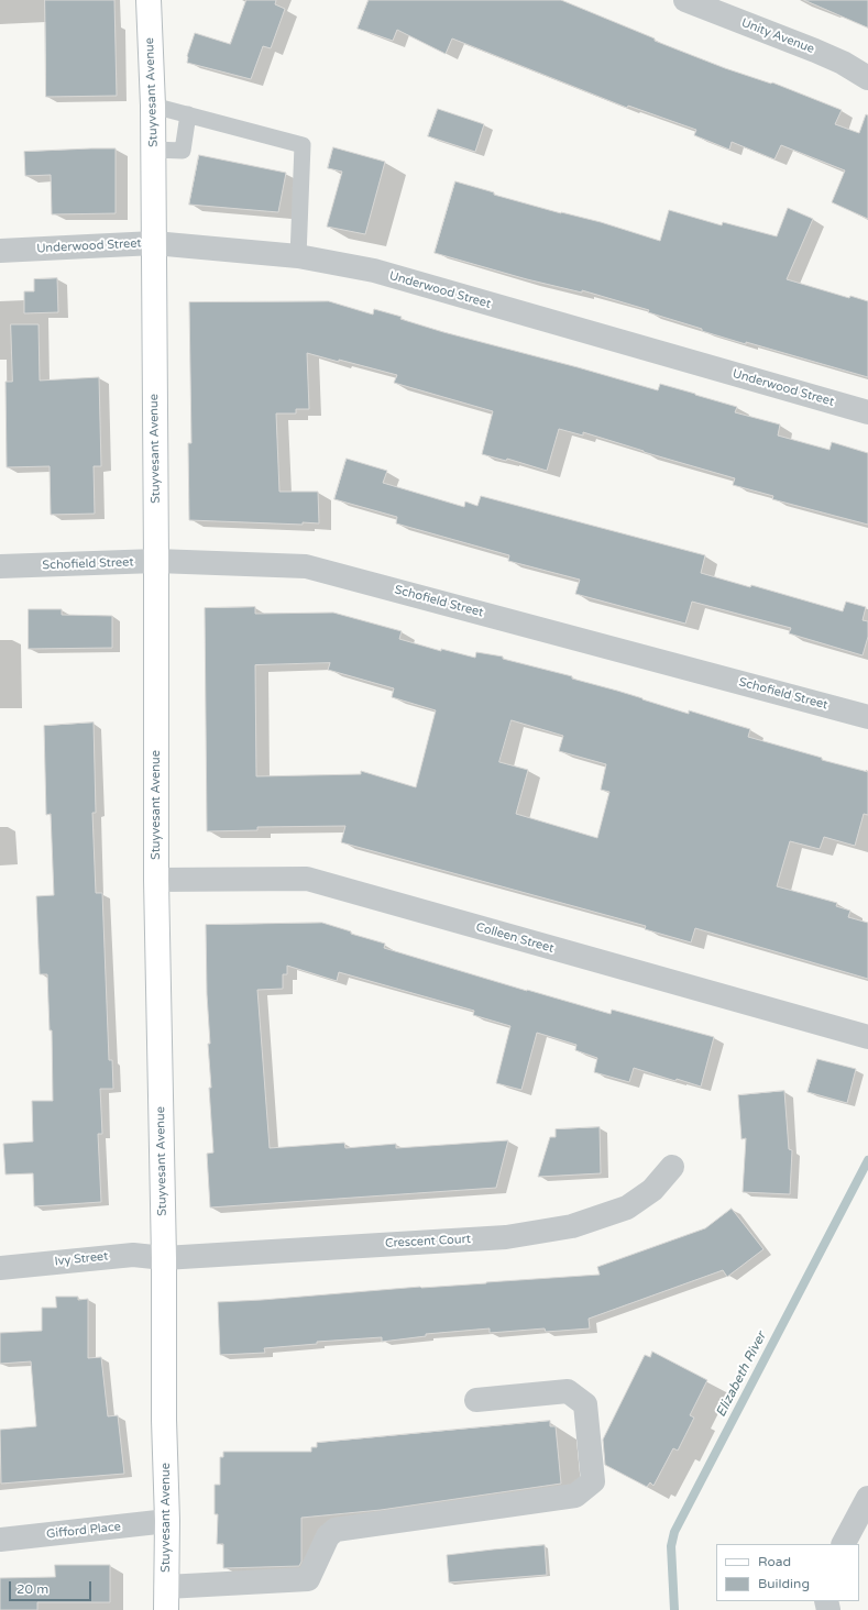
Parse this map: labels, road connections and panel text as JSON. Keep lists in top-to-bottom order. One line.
{"streets":{"main road":["Stuyvesant Avenue"],"street":["Unity Avenue","Underwood Street","Schofield Street","Colleen Street","Crescent Court","Ivy Street","Gifford Place"]},"crossings":[["Stuyvesant Avenue","Underwood Street"],["Stuyvesant Avenue","Schofield Street"],["Stuyvesant Avenue","Colleen Street"],["Stuyvesant Avenue","Crescent Court"],["Stuyvesant Avenue","Ivy Street"],["Stuyvesant Avenue","Gifford Place"],["Crescent Court","Ivy Street"]],"water":["Elizabeth River"],"legend":["Road","Building"],"scale_bar":"20 m"}
